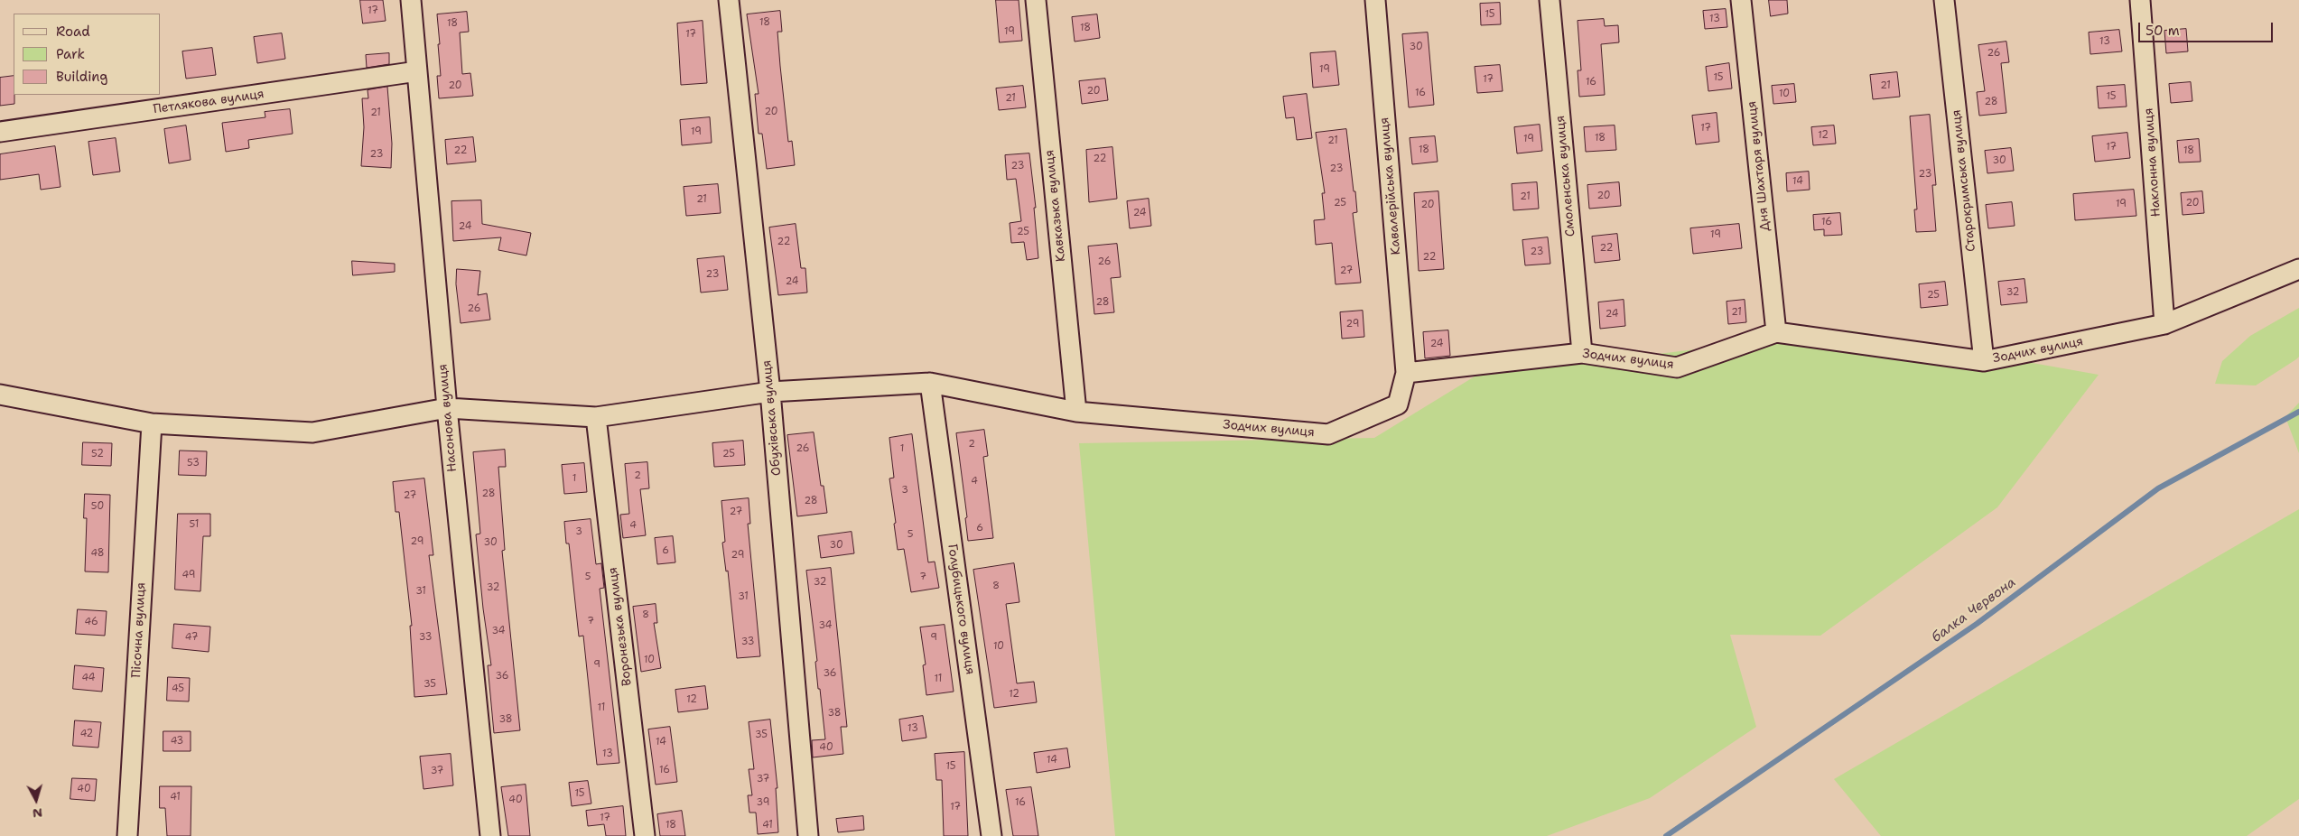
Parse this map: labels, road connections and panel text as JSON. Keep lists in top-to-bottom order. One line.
{"streets":{"street":["Петлякова вулиця","Наклонна вулиця","Дня Шахтаря вулиця","Смоленська вулиця","Старокримська вулиця","Кавалерійська вулиця","Кавказька вулиця","Зодчих вулиця","Насонова вулиця","Обухівська вулиця","Голубицького вулиця","Воронезька вулиця","Пісочна вулиця"]},"crossings":[["Петлякова вулиця","Насонова вулиця"],["Наклонна вулиця","Зодчих вулиця"],["Дня Шахтаря вулиця","Зодчих вулиця"],["Смоленська вулиця","Зодчих вулиця"],["Старокримська вулиця","Зодчих вулиця"],["Кавалерійська вулиця","Зодчих вулиця"],["Кавказька вулиця","Зодчих вулиця"]],"water":["балка Червона"],"house_numbers":["17","15","13","18","18","18","19","17","13","30","26","19","15","17","16","20","21","20","16","10","15","21","28","20","21","17","19","12","18","19","21","17","18","22","18","23","22","30","23","23","23","14","20","21","21","25","20","19","20","24","16","24","25","19","22","22","23","22","26","27","23","24","32","25","28","26","21","24","29","24","2","26","1","52","25","53","2","1","4","3","28","27","28","50","27","51","4","6","3","5","29","30","30","6","48","29","49","5","7","32","8","32","31","31","8","7","46","34","34","47","33","9","33","10","10","9","36","36","44","11","35","45","12","12","11","38","38","13","42","35","43","14","40","13","14","15","16","37","37","40","15","41","40","39","16","17","17","18","41"],"legend":["Road","Park","Building"],"scale_bar":"50 m","north":"bottom"}
